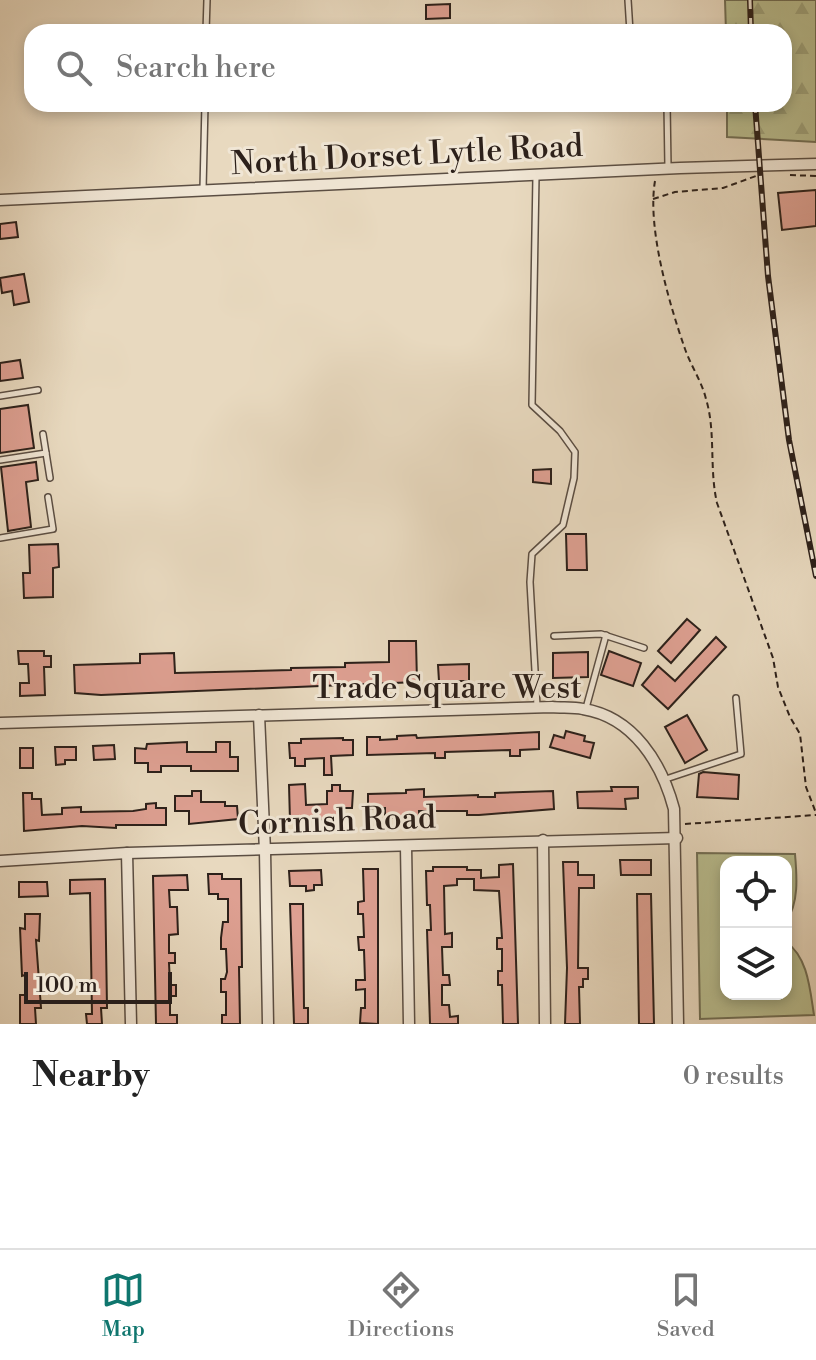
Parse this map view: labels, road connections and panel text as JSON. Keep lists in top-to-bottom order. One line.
{"streets":{"street":["North Dorset Lytle Road","Trade Square West","Cornish Road"]},"crossings":[["Trade Square West","Cornish Road"]],"scale_bar":"100 m","page":{"search":"Search here","scale":"100 m","heading":["Nearby","0 results"],"nav":["Map","Directions","Saved"]}}
